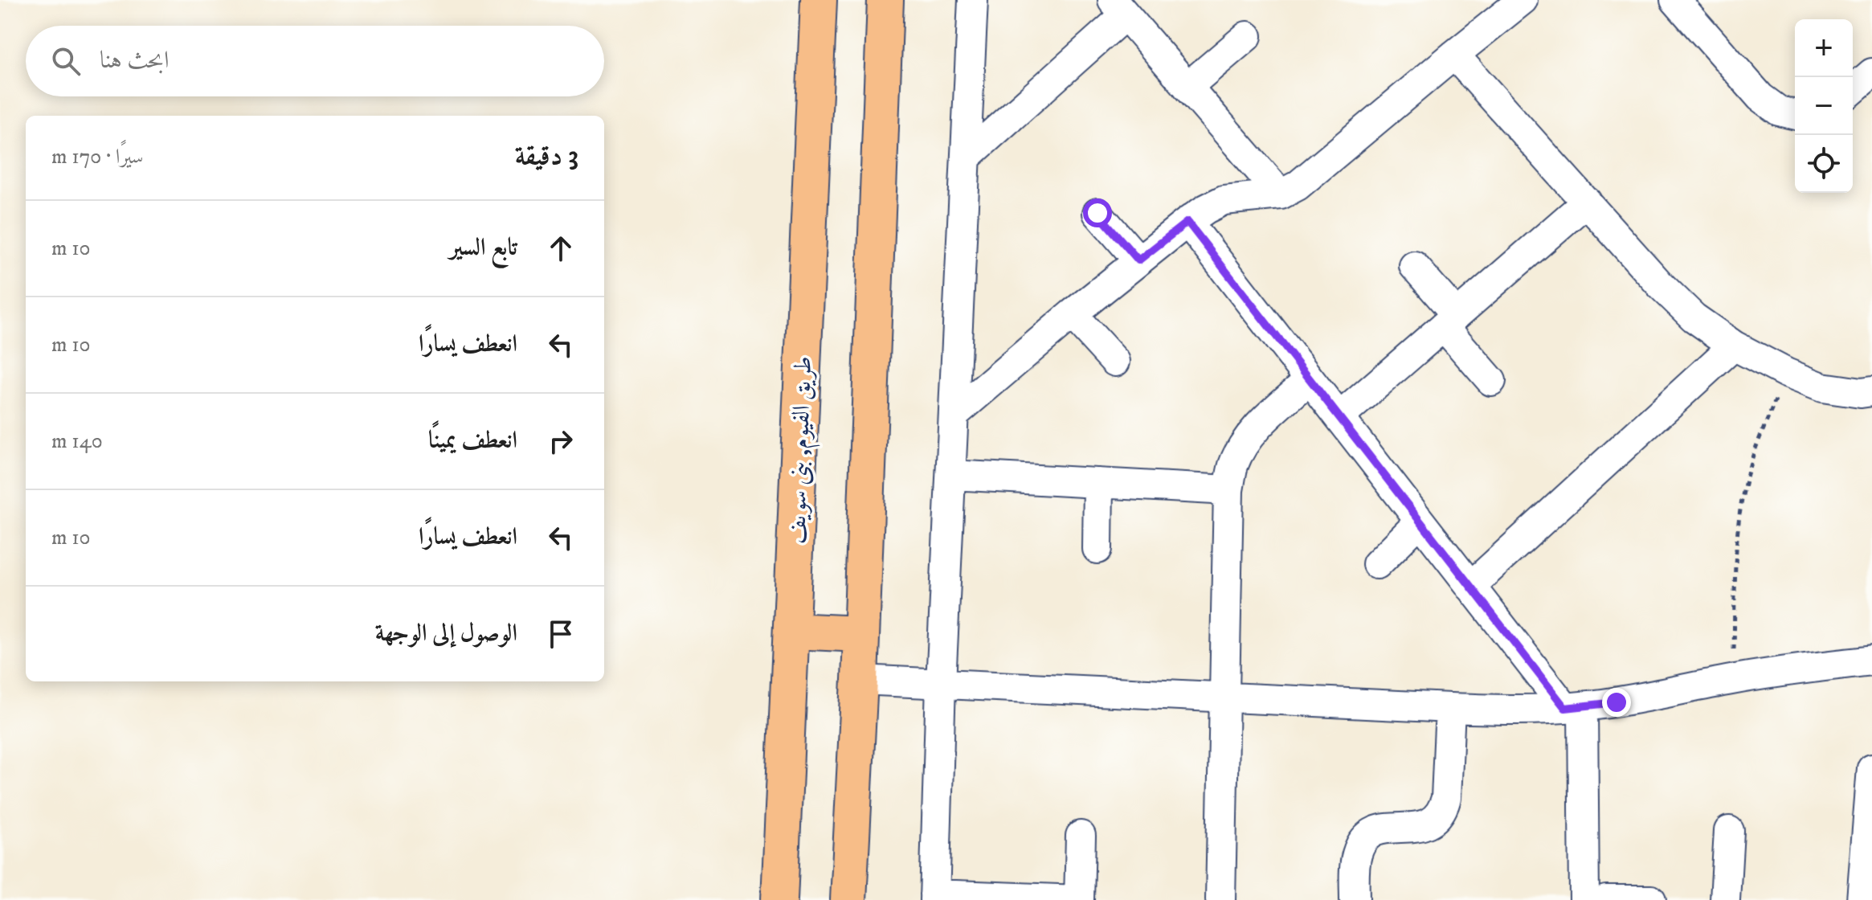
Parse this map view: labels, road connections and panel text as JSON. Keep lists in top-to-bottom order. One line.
{"streets":{"highway":["طريق الفيوم, بنى سويف"]},"page":{"map_buttons":["+","−"],"search":"ابحث هنا","heading":["3 دقيقة","سيرًا · 170 m"],"list":[["تابع السير","10 m"],["انعطف يسارًا","10 m"],["انعطف يمينًا","140 m"],["انعطف يسارًا","10 m"],"الوصول إلى الوجهة"]}}
